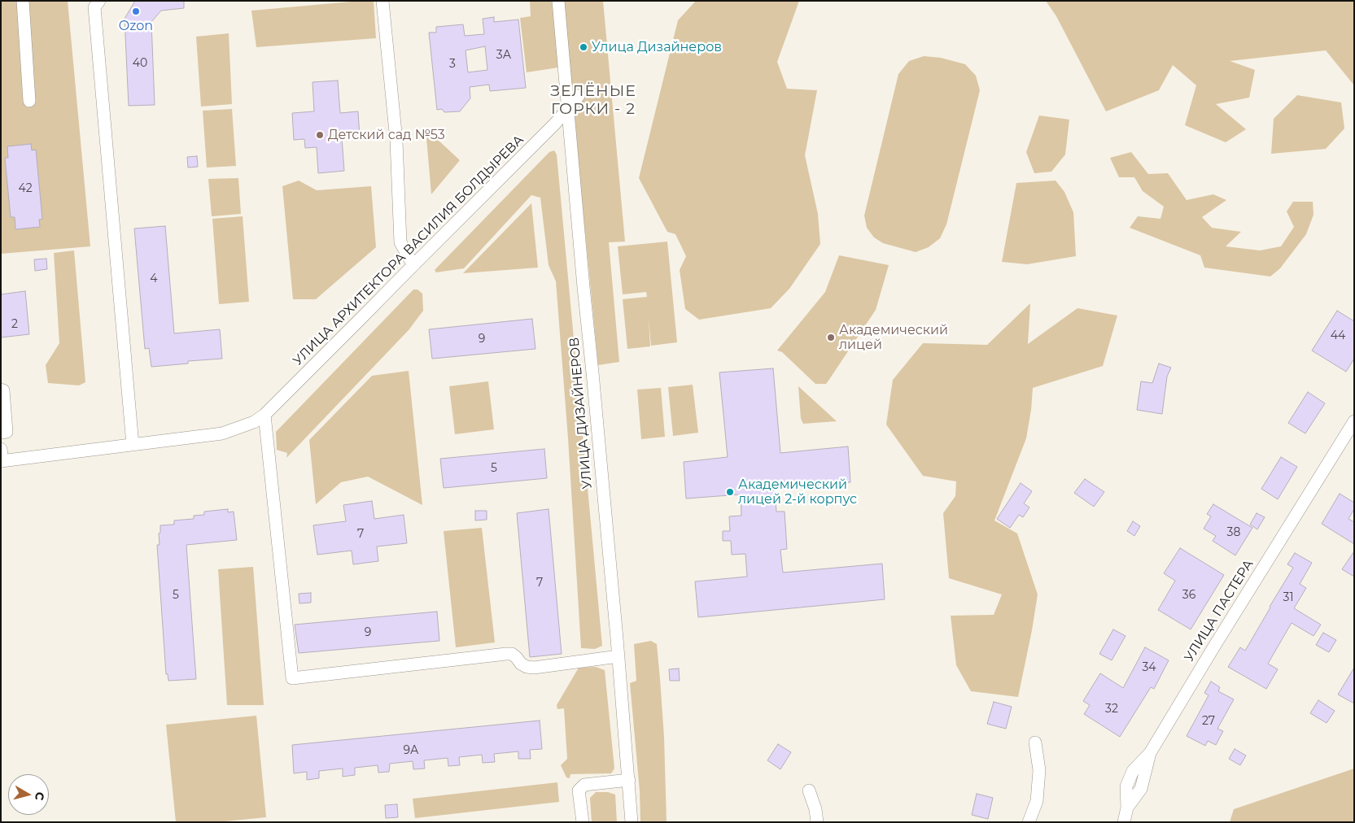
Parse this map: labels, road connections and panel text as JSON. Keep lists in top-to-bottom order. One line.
{"streets":{"street":["УЛИЦА АРХИТЕКТОРА ВАСИЛИЯ БОЛДЫРЕВА","УЛИЦА ДИЗАЙНЕРОВ","УЛИЦА ПАСТЕРА"]},"crossings":[["УЛИЦА АРХИТЕКТОРА ВАСИЛИЯ БОЛДЫРЕВА","УЛИЦА ДИЗАЙНЕРОВ"]],"districts":["ЗЕЛЁНЫЕ ГОРКИ - 2"],"places":["Ozon","Улица Дизайнеров","Детский сад №53","Академический лицей","Академический лицей 2-й корпус"],"house_numbers":["3А","40","3","42","4","2","44","9","5","38","7","7","5","36","31","9","34","32","27","9А"],"north":"right"}
